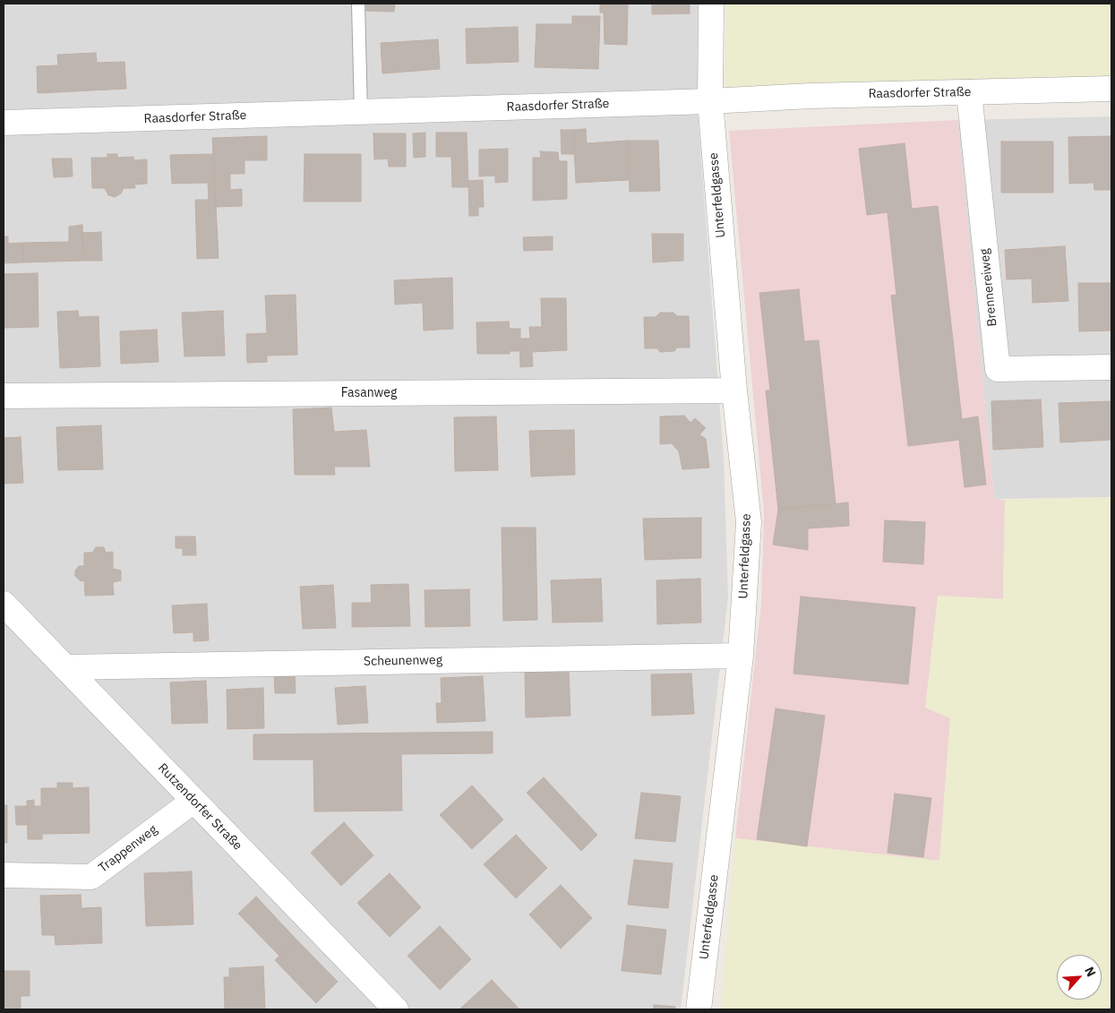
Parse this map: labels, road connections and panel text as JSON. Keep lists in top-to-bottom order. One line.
{"streets":{"street":["Raasdorfer Straße","Unterfeldgasse","Brennereiweg","Fasanweg","Scheunenweg","Rutzendorfer Straße","Trappenweg"]},"crossings":[["Raasdorfer Straße","Unterfeldgasse"],["Raasdorfer Straße","Brennereiweg"],["Unterfeldgasse","Fasanweg"],["Unterfeldgasse","Scheunenweg"],["Scheunenweg","Rutzendorfer Straße"],["Rutzendorfer Straße","Trappenweg"]],"north":"top right"}
